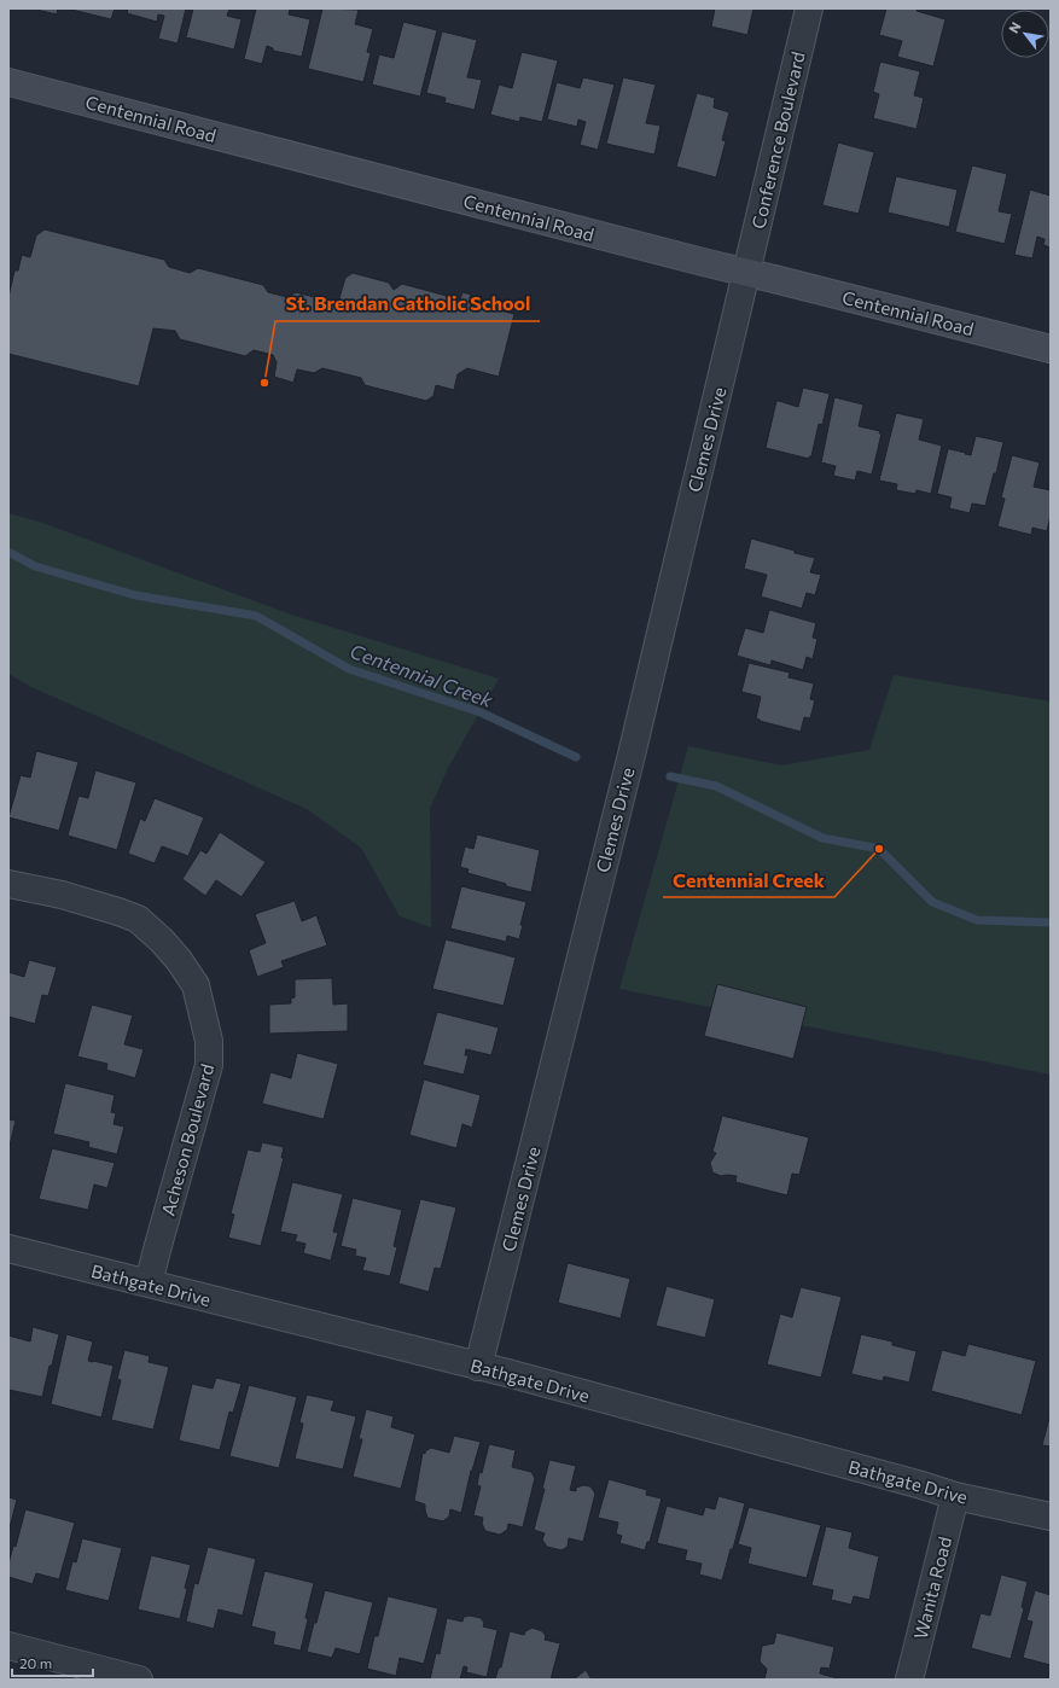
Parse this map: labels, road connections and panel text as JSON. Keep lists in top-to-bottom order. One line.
{"streets":{"street":["Centennial Road","Conference Boulevard","Clemes Drive","Acheson Boulevard","Bathgate Drive","Wanita Road"]},"crossings":[["Centennial Road","Conference Boulevard"],["Centennial Road","Clemes Drive"],["Conference Boulevard","Clemes Drive"],["Clemes Drive","Bathgate Drive"],["Acheson Boulevard","Bathgate Drive"],["Bathgate Drive","Wanita Road"]],"water":["Centennial Creek"],"places":["St. Brendan Catholic School","Centennial Creek"],"scale_bar":"20 m","north":"top left"}
